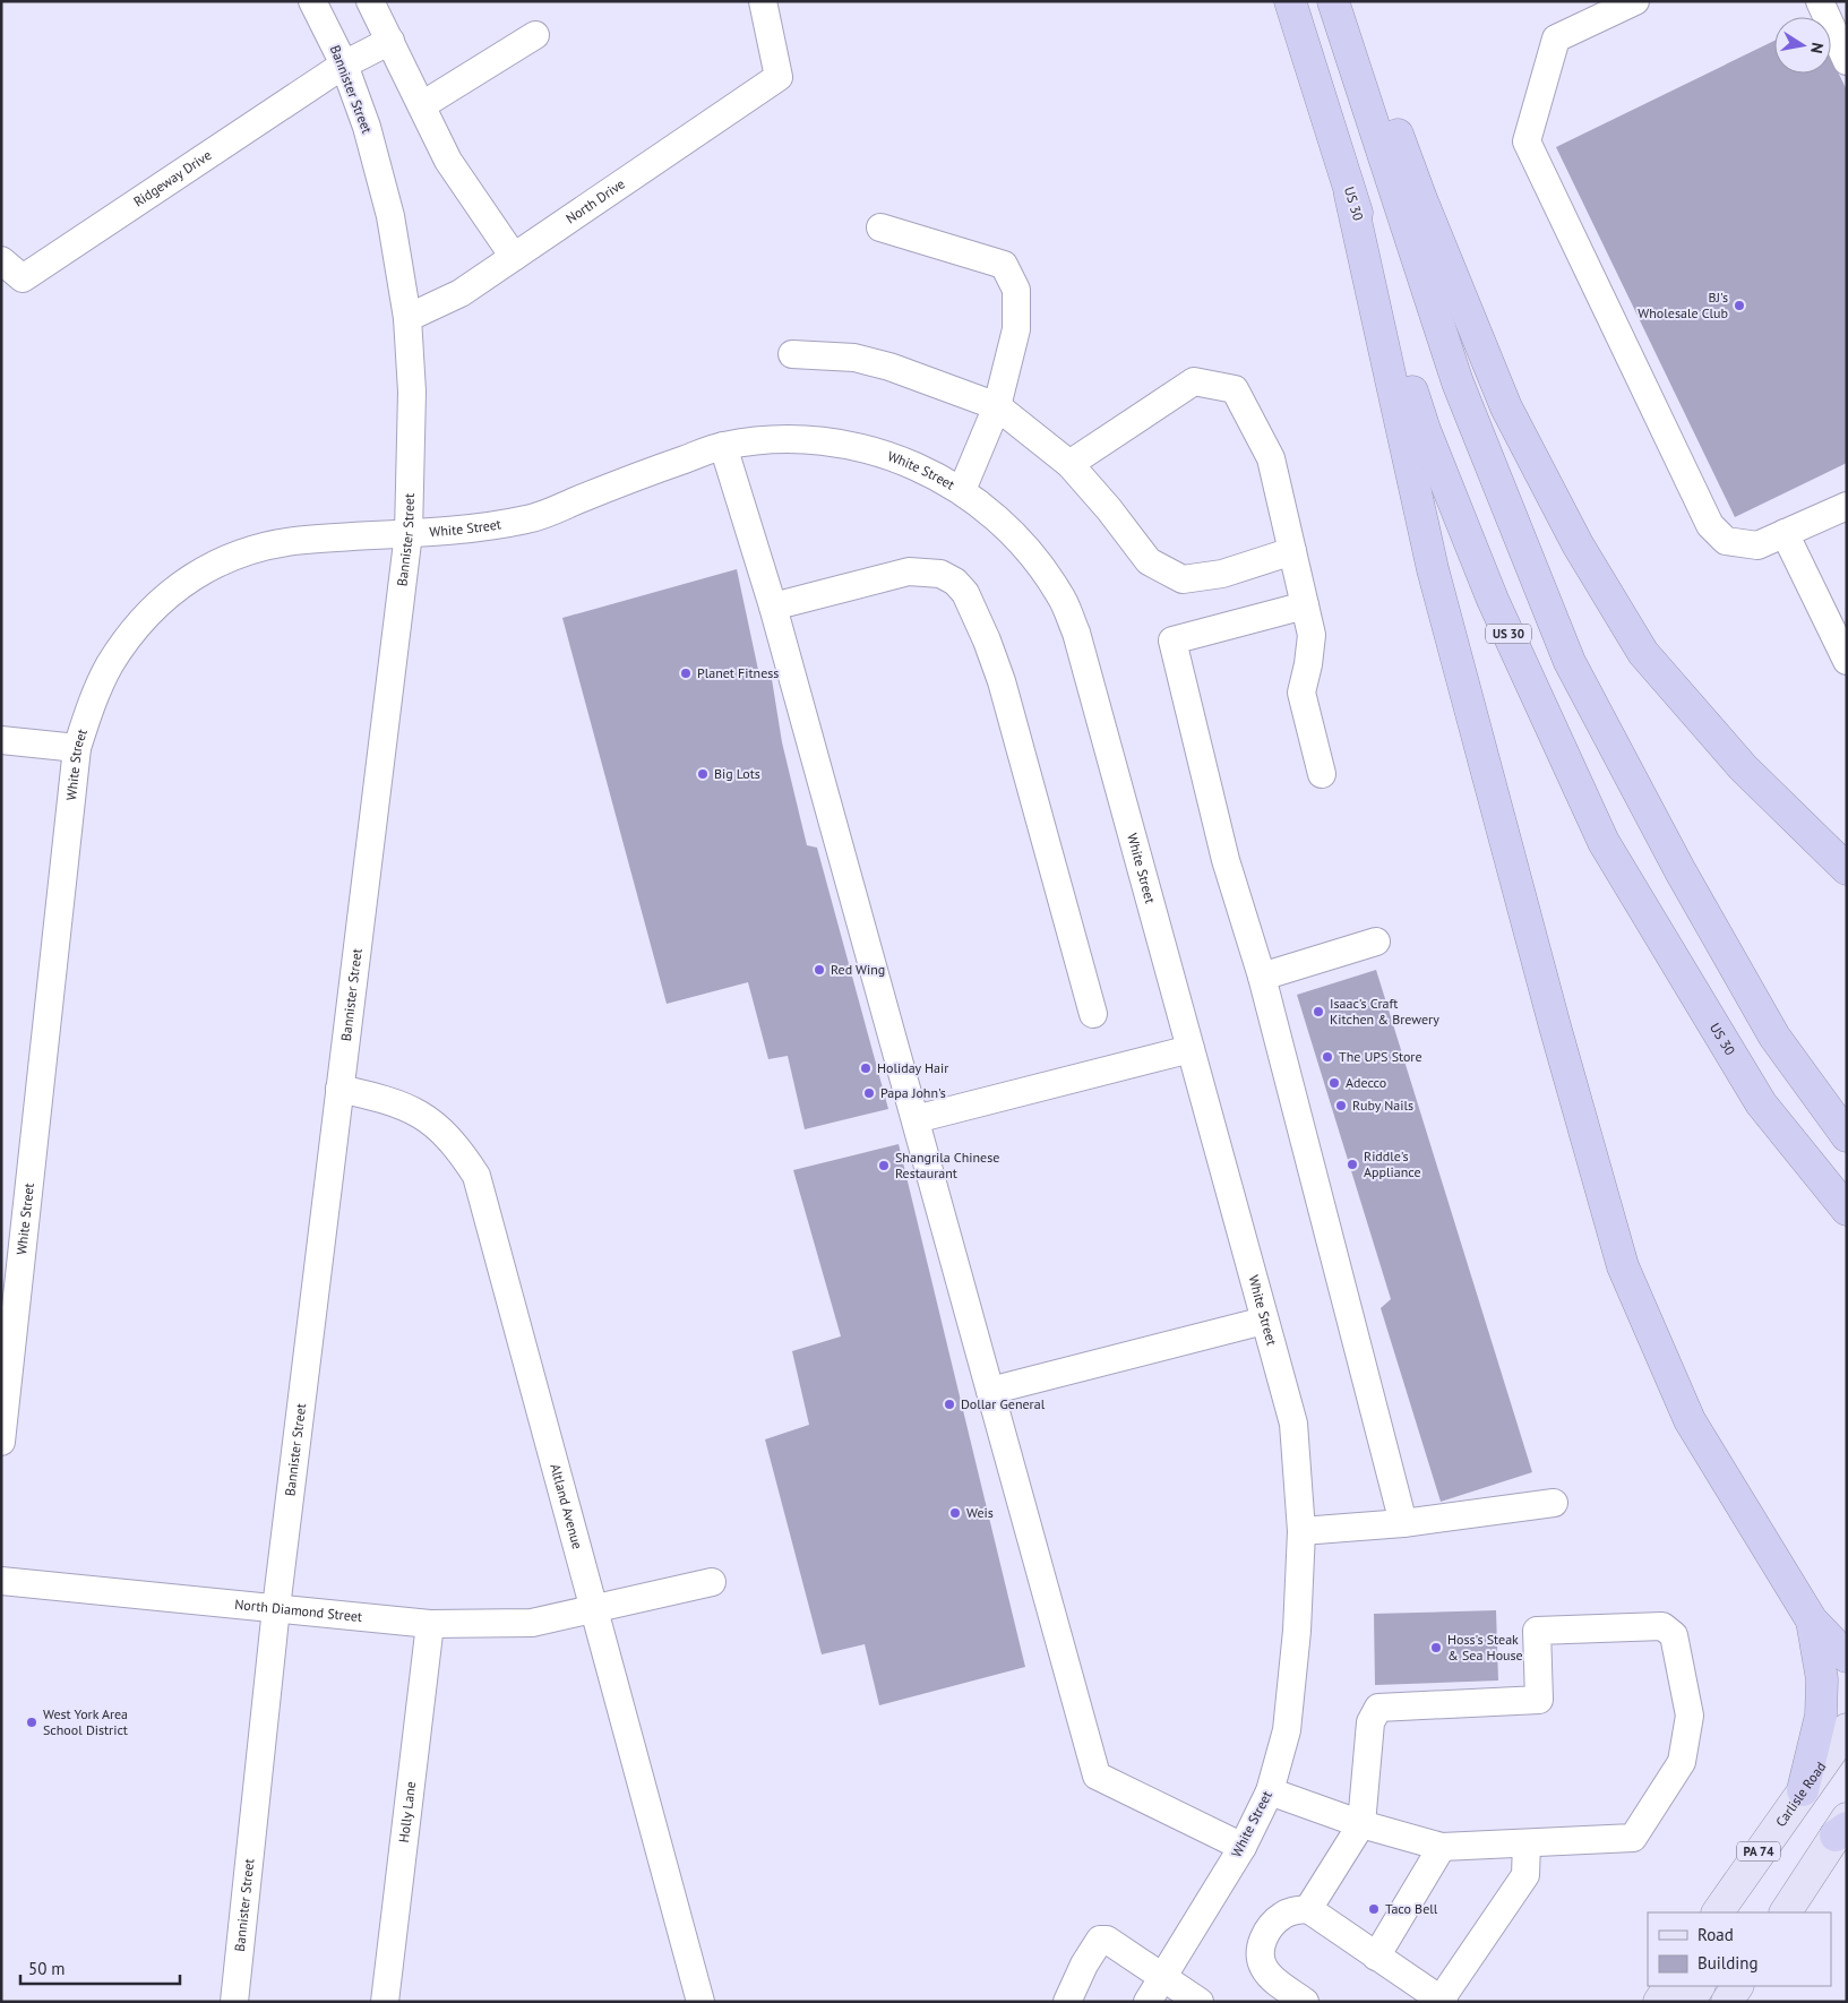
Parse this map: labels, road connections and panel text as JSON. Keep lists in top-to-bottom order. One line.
{"streets":{"highway":["US 30"],"main road":["Carlisle Road","PA 74"],"street":["Bannister Street","Ridgeway Drive","North Drive","White Street","Altland Avenue","North Diamond Street","Holly Lane"]},"crossings":[["Bannister Street","Ridgeway Drive"],["Bannister Street","North Drive"],["Bannister Street","White Street"],["Bannister Street","Altland Avenue"],["Bannister Street","North Diamond Street"],["Altland Avenue","North Diamond Street"],["North Diamond Street","Holly Lane"]],"places":["BJ's Wholesale Club","Planet Fitness","Big Lots","Red Wing","Isaac's Craft Kitchen & Brewery","The UPS Store","Holiday Hair","Adecco","Papa John's","Ruby Nails","Riddle's Appliance","Shangrila Chinese Restaurant","Dollar General","Weis","Hoss's Steak & Sea House","West York Area School District","Taco Bell"],"legend":["Road","Building"],"scale_bar":"50 m","north":"right"}
